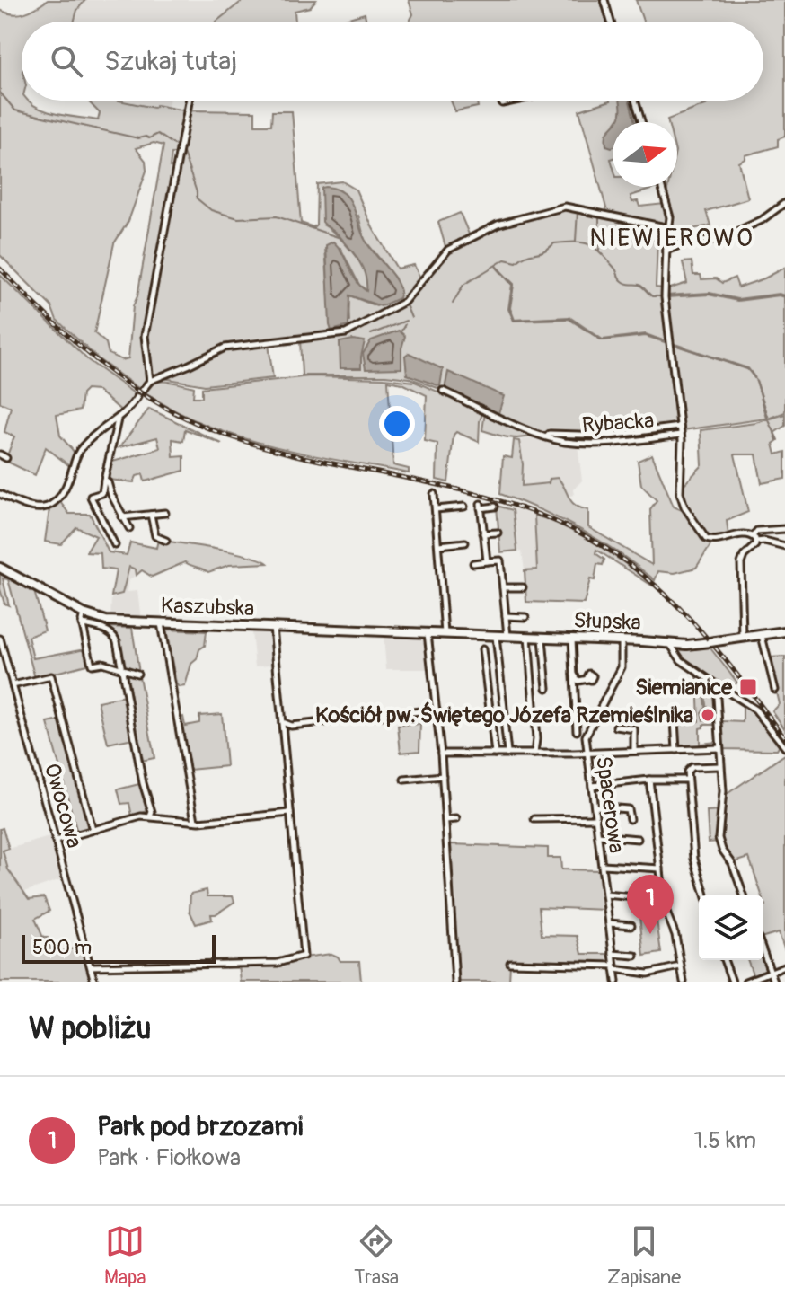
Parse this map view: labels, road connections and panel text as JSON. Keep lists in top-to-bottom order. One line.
{"streets":{"main road":["Kaszubska","Słupska"],"street":["Rybacka","Spacerowa","Owocowa"]},"crossings":[["Kaszubska","Słupska"],["Słupska","Spacerowa"]],"districts":["NIEWIEROWO"],"places":{"transit":["Siemianice"],"other":["Kościół pw. Świętego Józefa Rzemieślnika"]},"scale_bar":"500 m","north":"right","page":{"search":"Szukaj tutaj","pins":"1","scale":"500 m","heading":"W pobliżu","list":[{"mark":"1","name":"Park pod brzozami","note":"Park · Fiołkowa","value":"1.5 km"}],"nav":["Mapa","Trasa","Zapisane"]}}
